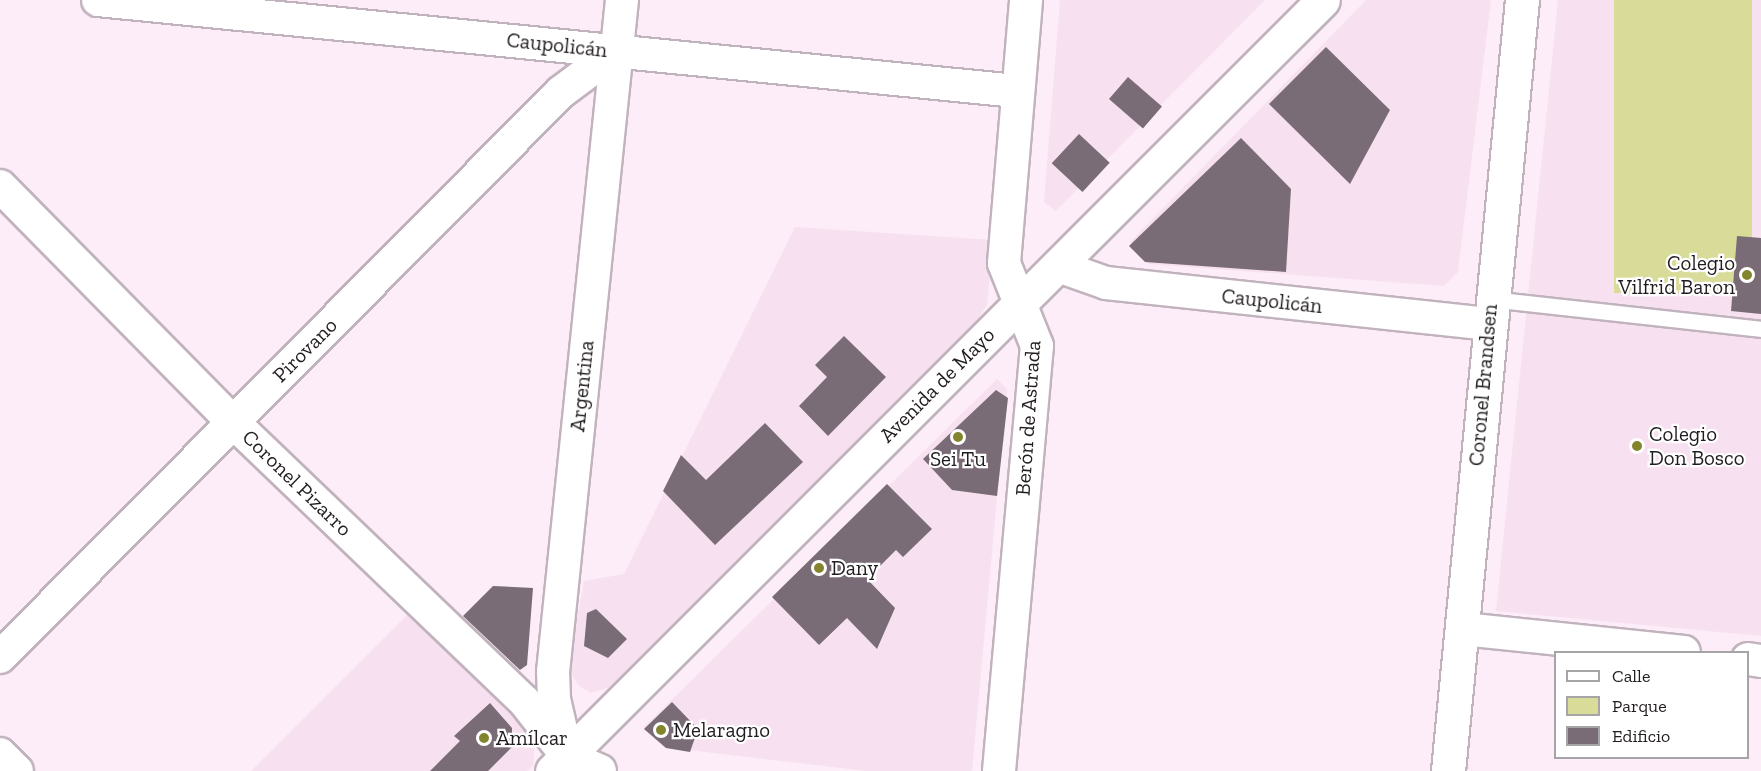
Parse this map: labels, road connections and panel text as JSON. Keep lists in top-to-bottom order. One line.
{"streets":{"main road":["Avenida de Mayo","Coronel Brandsen"],"street":["Caupolicán","Pirovano","Argentina","Berón de Astrada","Coronel Pizarro"]},"crossings":[["Caupolicán","Pirovano"],["Caupolicán","Avenida de Mayo"],["Caupolicán","Coronel Brandsen"],["Caupolicán","Argentina"],["Caupolicán","Berón de Astrada"],["Pirovano","Argentina"],["Pirovano","Coronel Pizarro"],["Avenida de Mayo","Argentina"],["Avenida de Mayo","Berón de Astrada"],["Avenida de Mayo","Coronel Pizarro"],["Argentina","Coronel Pizarro"]],"places":["Colegio Vilfrid Baron","Sei Tu","Colegio Don Bosco","Dany","Melaragno","Amílcar"],"legend":["Calle","Parque","Edificio"]}
